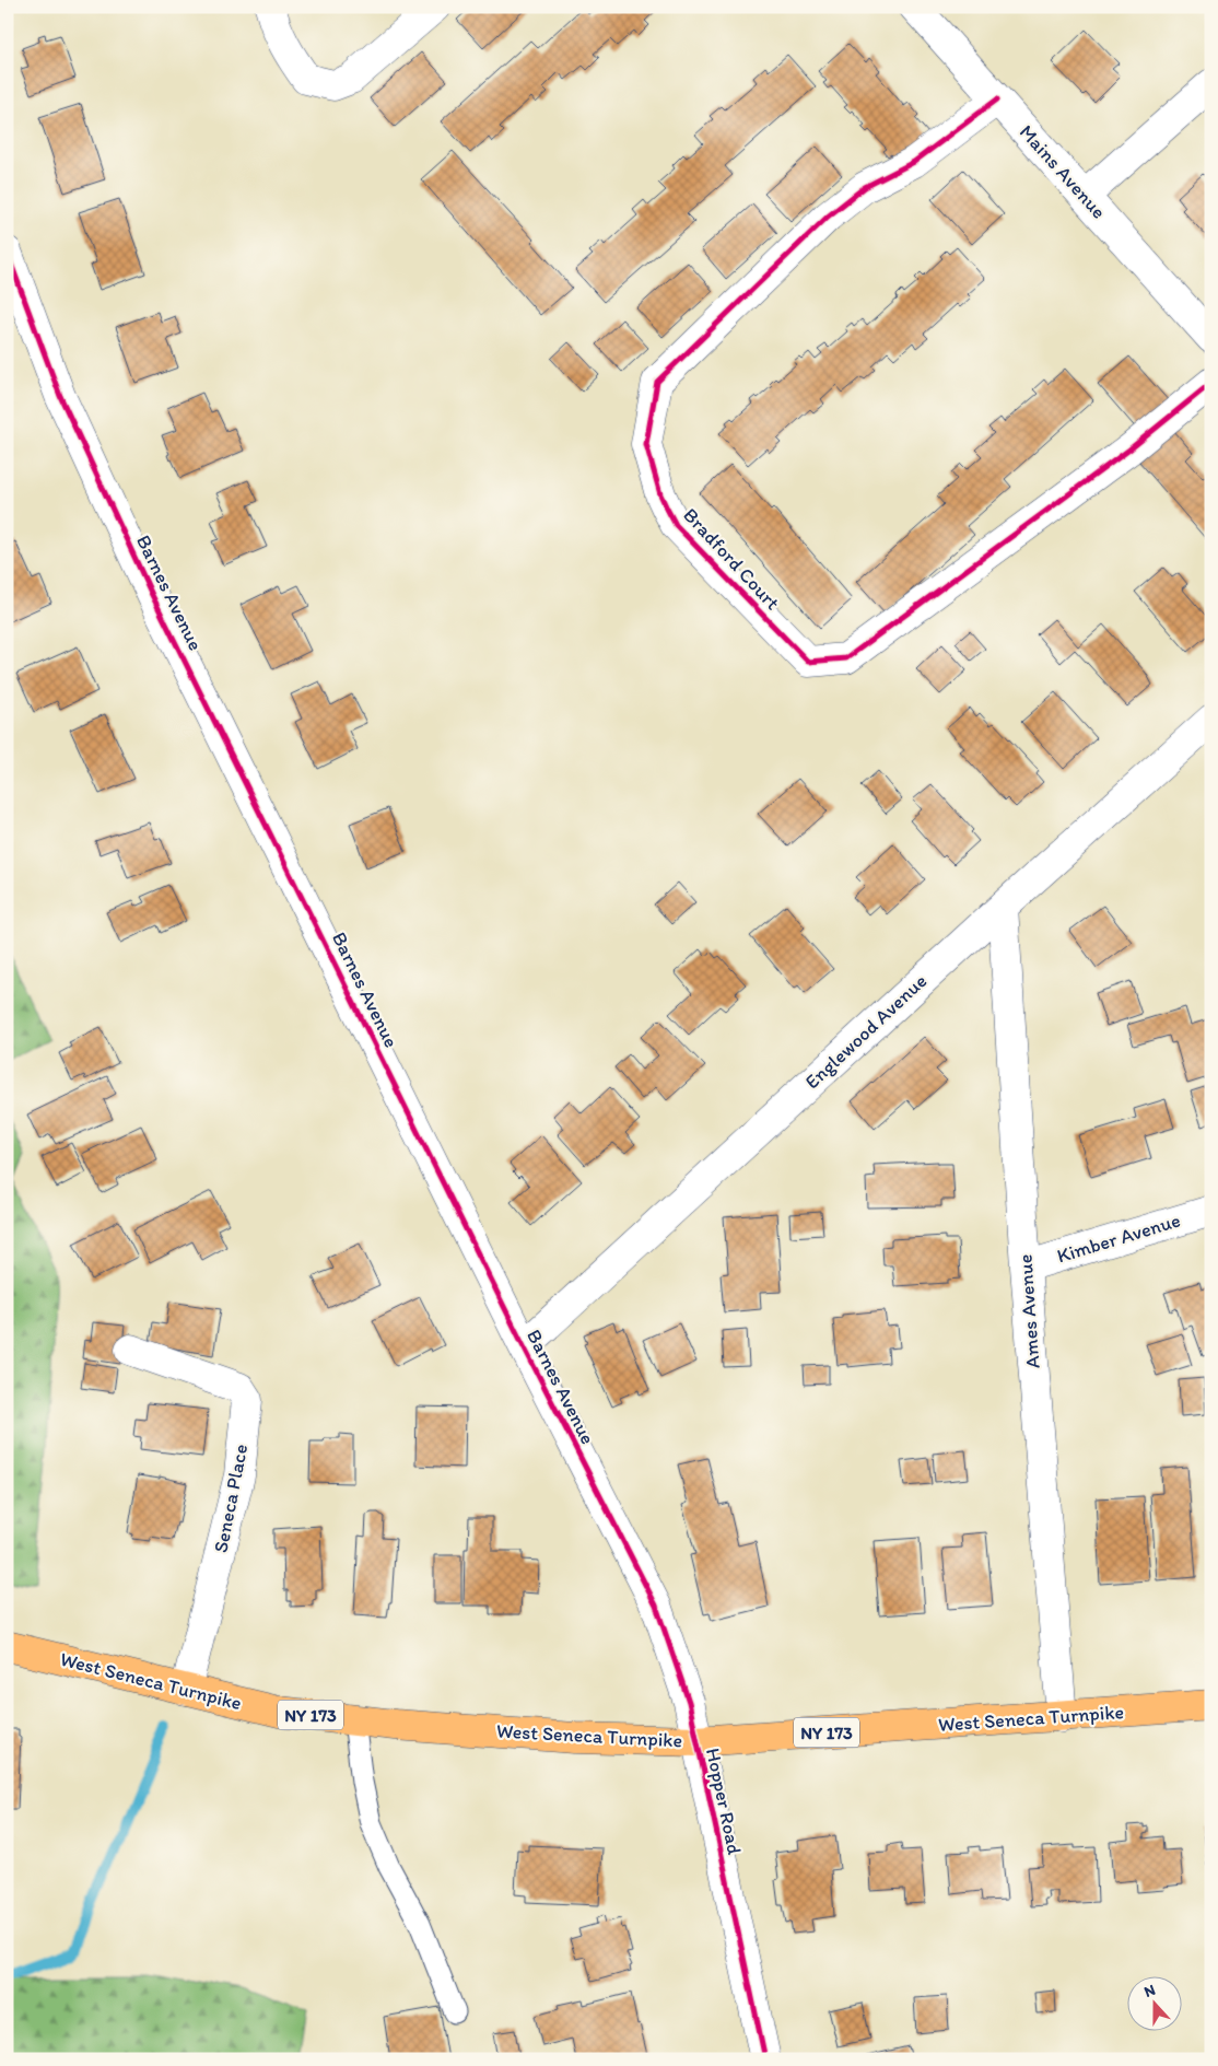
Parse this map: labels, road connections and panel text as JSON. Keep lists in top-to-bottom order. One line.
{"streets":{"main road":["West Seneca Turnpike","NY 173"],"street":["Mains Avenue","Bradford Court","Barnes Avenue","Englewood Avenue","Kimber Avenue","Ames Avenue","Seneca Place","Hopper Road"]},"crossings":[["Mains Avenue","Bradford Court"],["Barnes Avenue","Englewood Avenue"],["Barnes Avenue","West Seneca Turnpike"],["Barnes Avenue","Hopper Road"],["Englewood Avenue","Ames Avenue"],["Kimber Avenue","Ames Avenue"],["Ames Avenue","West Seneca Turnpike"],["Seneca Place","West Seneca Turnpike"],["West Seneca Turnpike","Hopper Road"]],"north":"top"}
